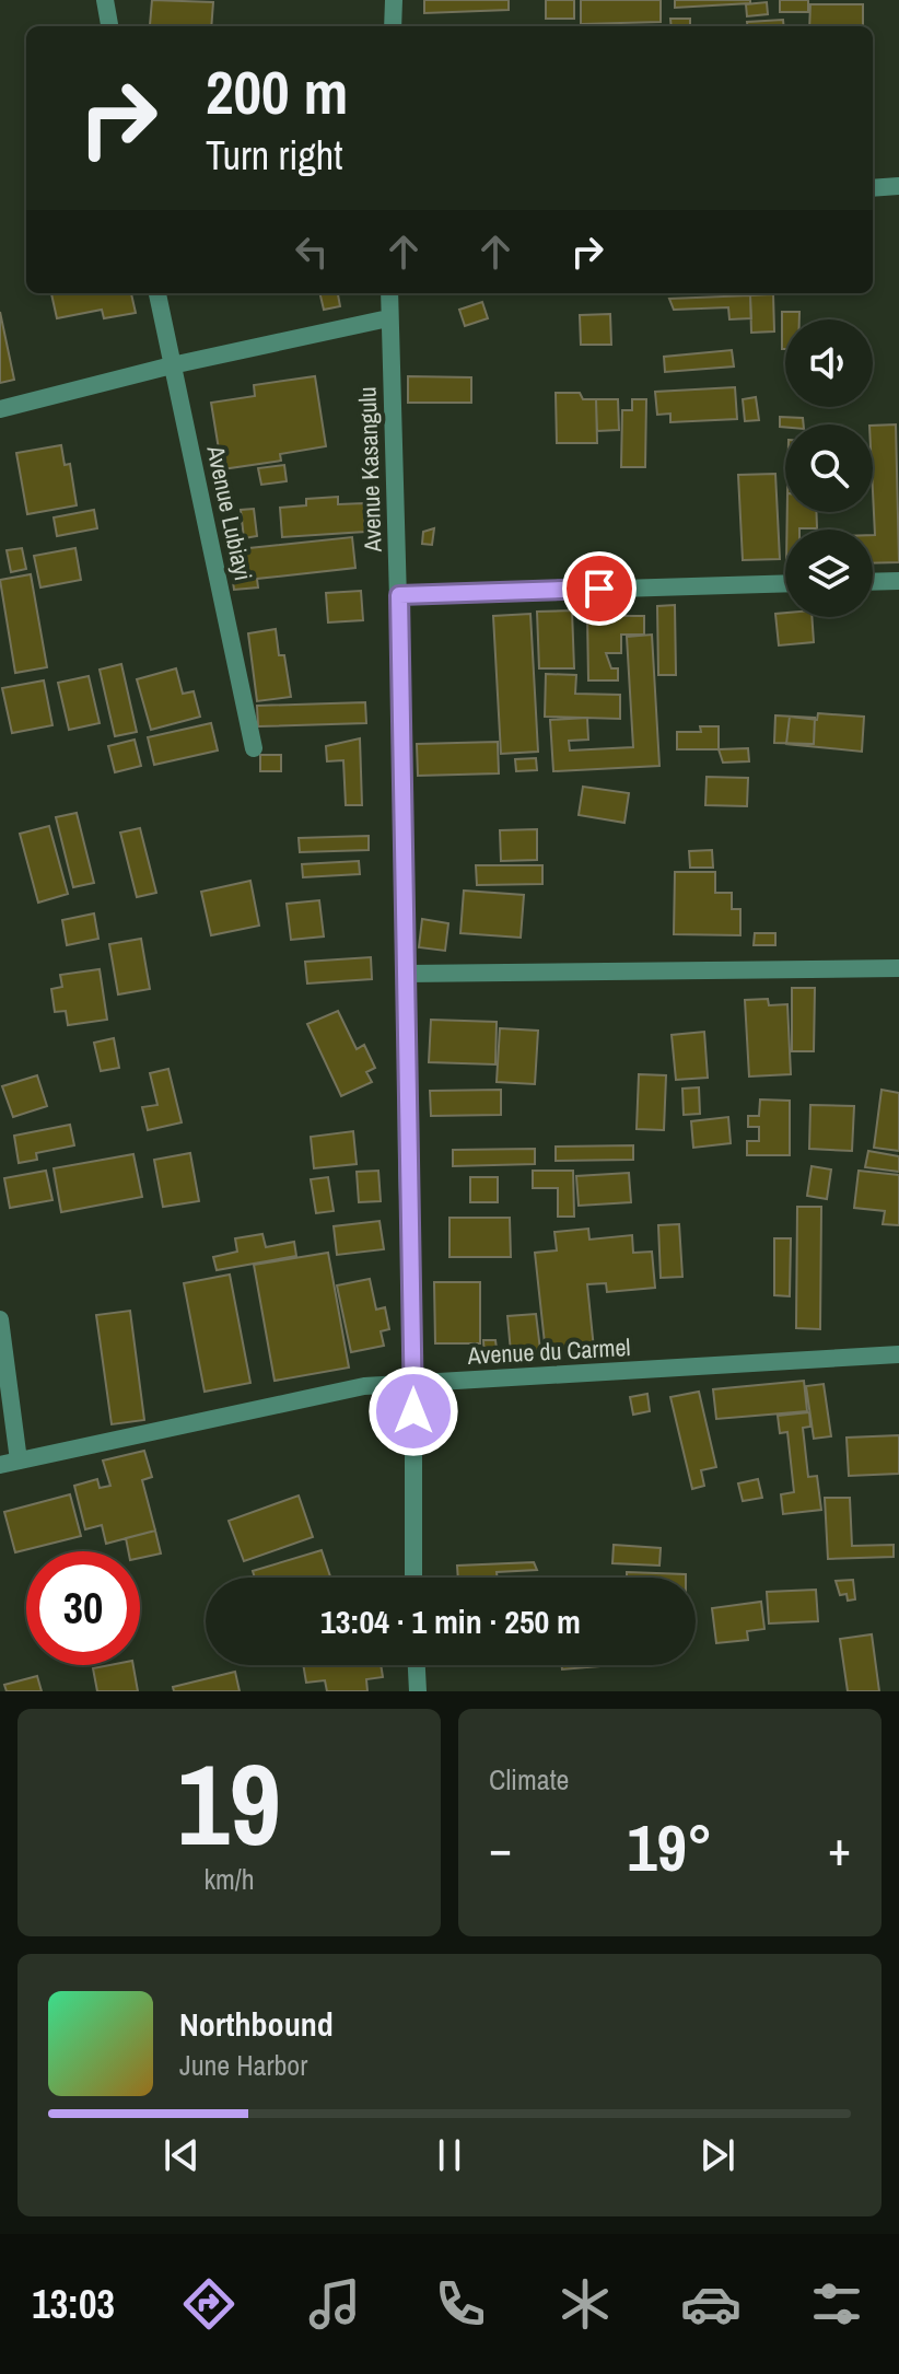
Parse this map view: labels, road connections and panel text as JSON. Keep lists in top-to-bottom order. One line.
{"streets":{"street":["Avenue Kasangulu","Avenue Lubiayi","Avenue du Carmel"]},"crossings":[["Avenue Kasangulu","Avenue du Carmel"]],"page":{"turn":["200 m","Turn right"],"limit":"30","trip":"13:04 · 1 min · 250 m","tile":[["19","km/h"],"Climate"],"heat":["−","19°","+"],"song":["Northbound","June Harbor"],"tabs":"13:03"}}
